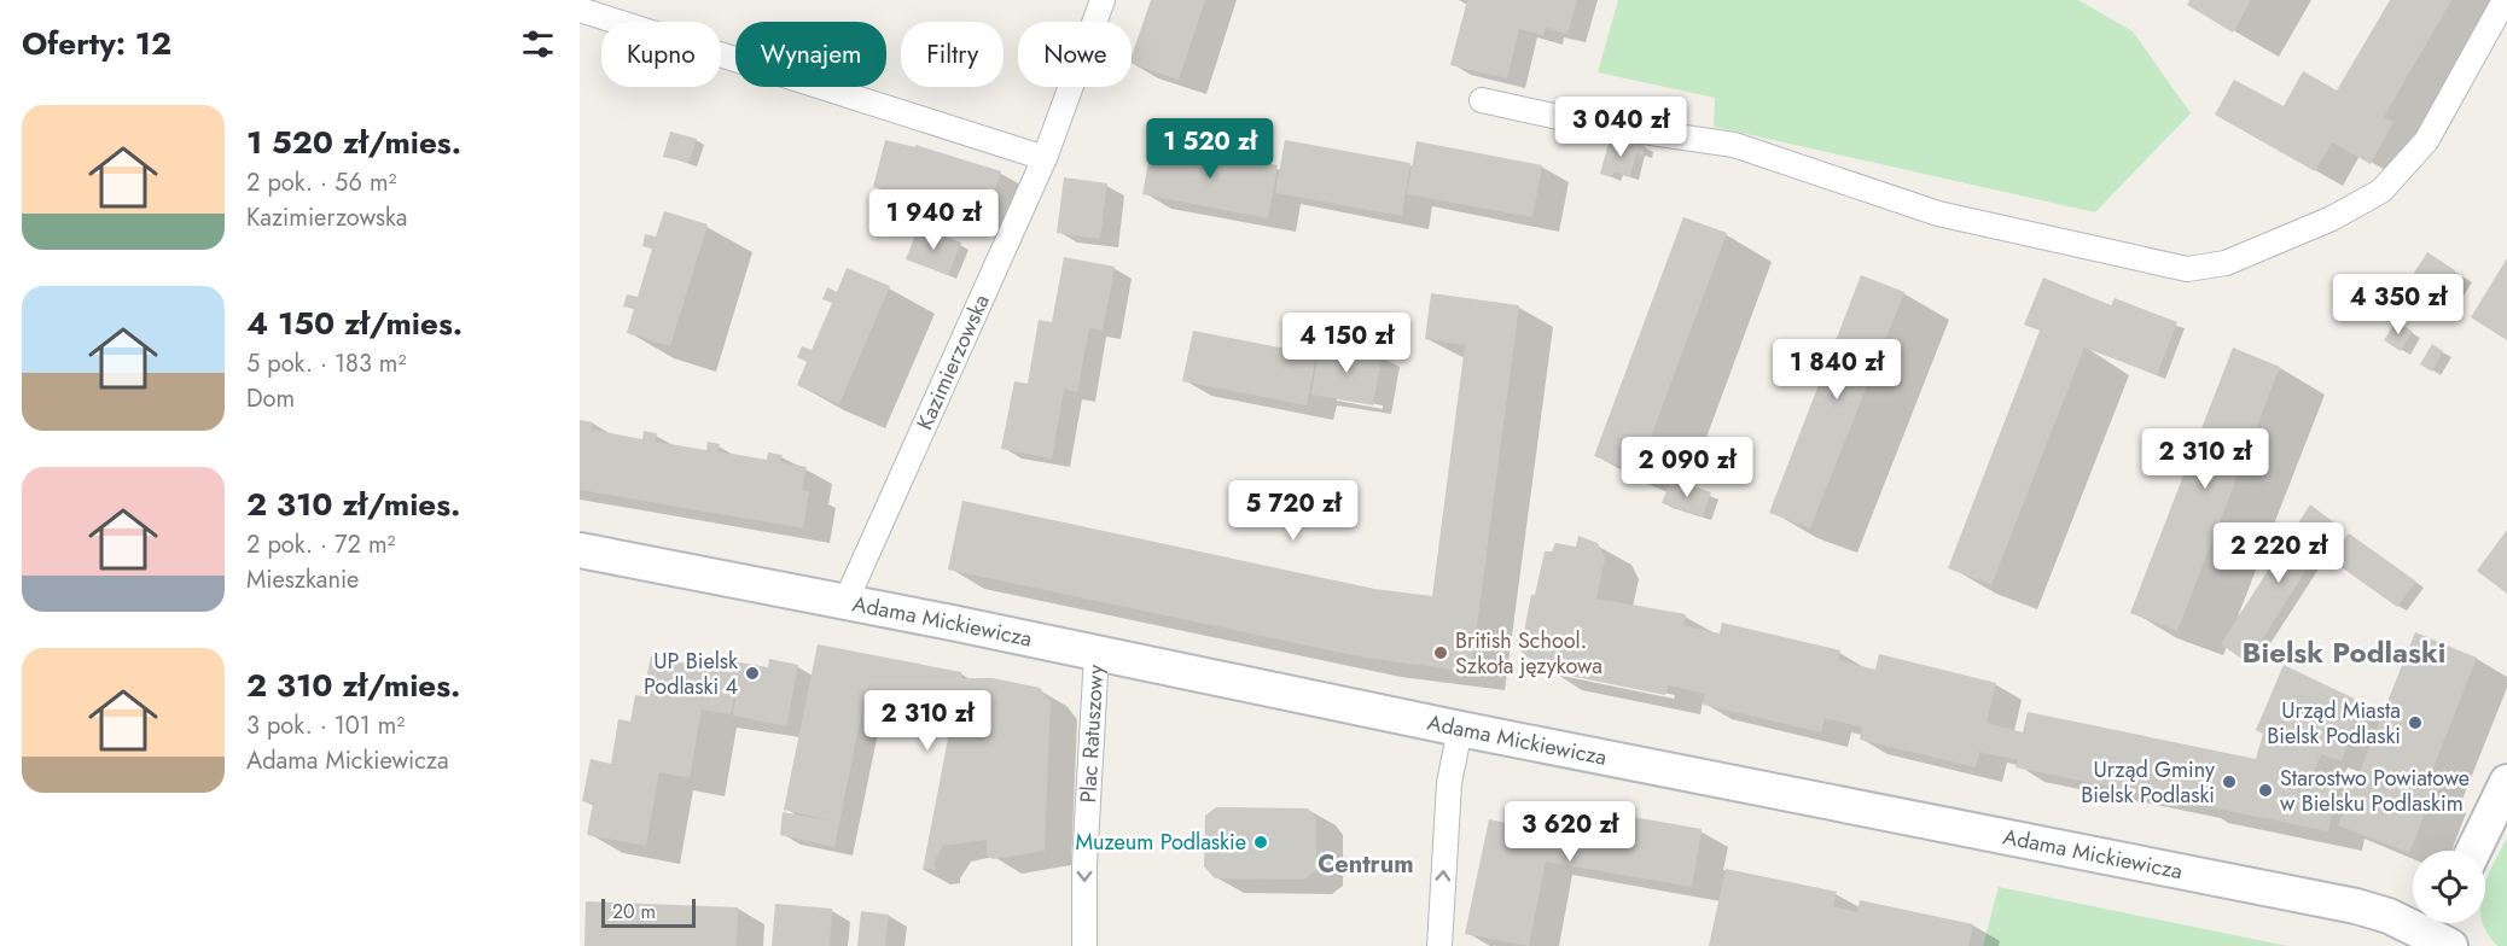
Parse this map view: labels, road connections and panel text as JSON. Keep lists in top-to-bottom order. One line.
{"streets":{"main road":["Adama Mickiewicza"],"street":["Kazimierzowska","Plac Ratuszowy"]},"crossings":[["Kazimierzowska","Adama Mickiewicza"],["Adama Mickiewicza","Plac Ratuszowy"]],"one_way":["Plac Ratuszowy"],"districts":["Bielsk Podlaski","Centrum"],"places":["British School. Szkoła językowa","UP Bielsk Podlaski 4","Urząd Miasta Bielsk Podlaski","Urząd Gminy Bielsk Podlaski","Starostwo Powiatowe w Bielsku Podlaskim","Muzeum Podlaskie"],"scale_bar":"20 m","page":{"heading":"Oferty: 12","chip":["Kupno","Wynajem","Filtry","Nowe"],"list":[{"name":"1 520 zł/mies.","note":"2 pok. · 56 m² · Kazimierzowska"},{"name":"4 150 zł/mies.","note":"5 pok. · 183 m² · Dom"},{"name":"2 310 zł/mies.","note":"2 pok. · 72 m² · Mieszkanie"},{"name":"2 310 zł/mies.","note":"3 pok. · 101 m² · Adama Mickiewicza"}],"price":["3 040 zł","1 520 zł","1 940 zł","4 350 zł","4 150 zł","1 840 zł","2 310 zł","2 090 zł","5 720 zł","2 220 zł","2 310 zł","3 620 zł"],"scale":"20 m"}}
